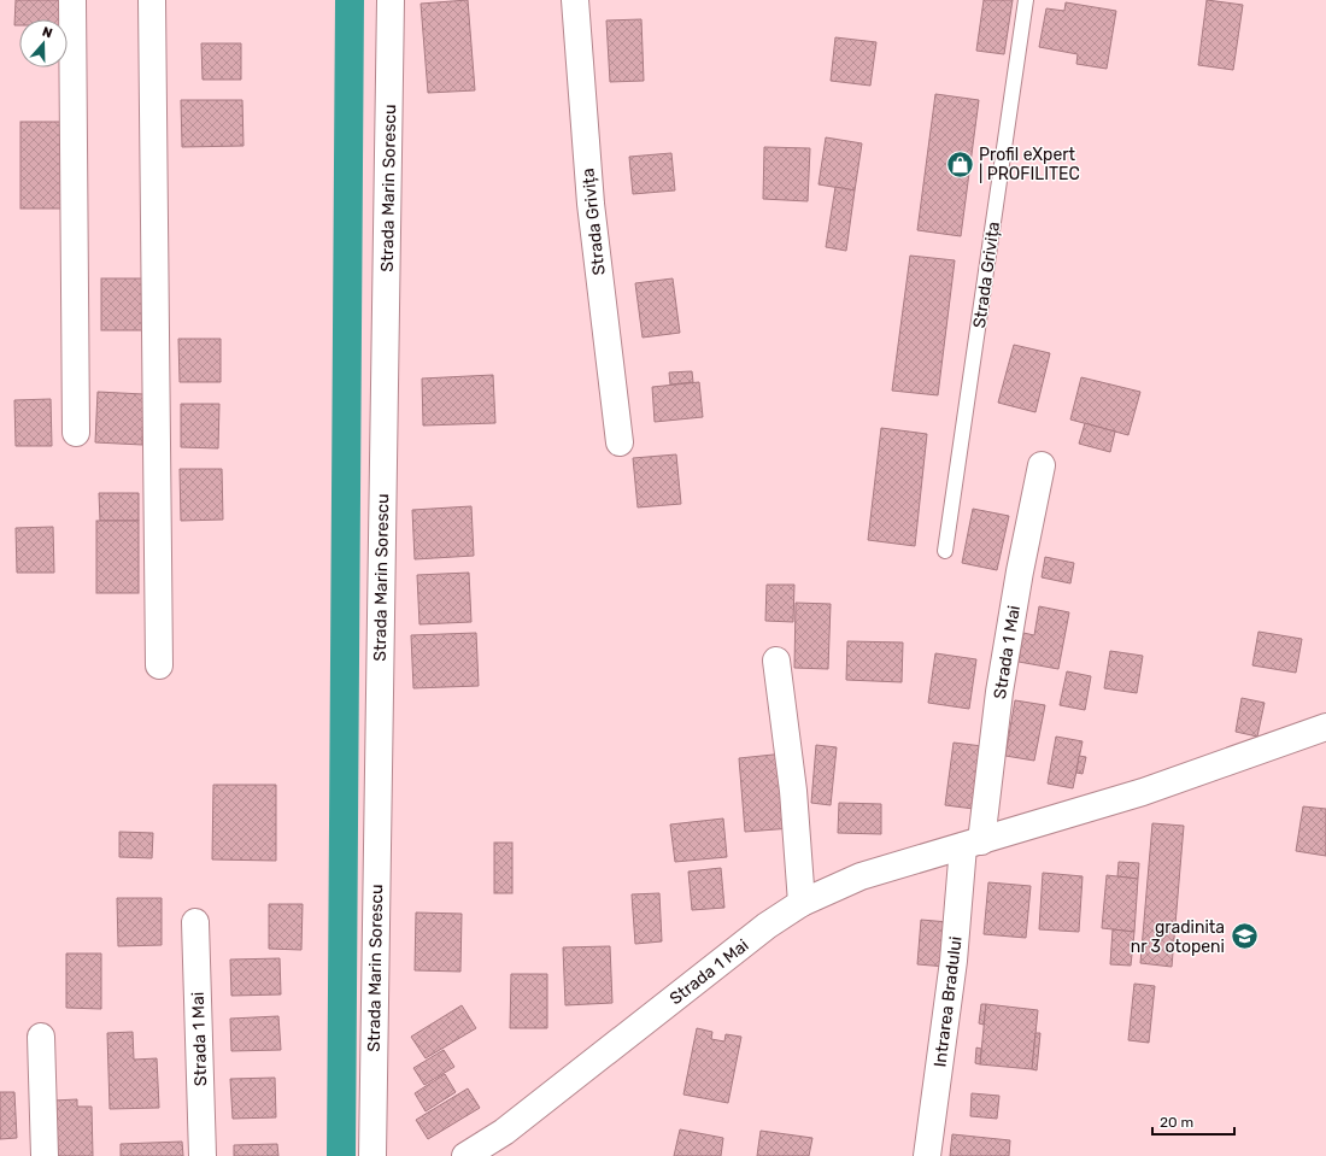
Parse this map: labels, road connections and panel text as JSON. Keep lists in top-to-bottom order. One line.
{"streets":{"street":["Strada Marin Sorescu","Strada Grivița","Strada 1 Mai","Intrarea Bradului"]},"crossings":[["Strada 1 Mai","Intrarea Bradului"]],"places":{"shop":["Profil eXpert | PROFILITEC"],"school or university":["gradinita nr 3 otopeni"]},"scale_bar":"20 m","north":"top"}
